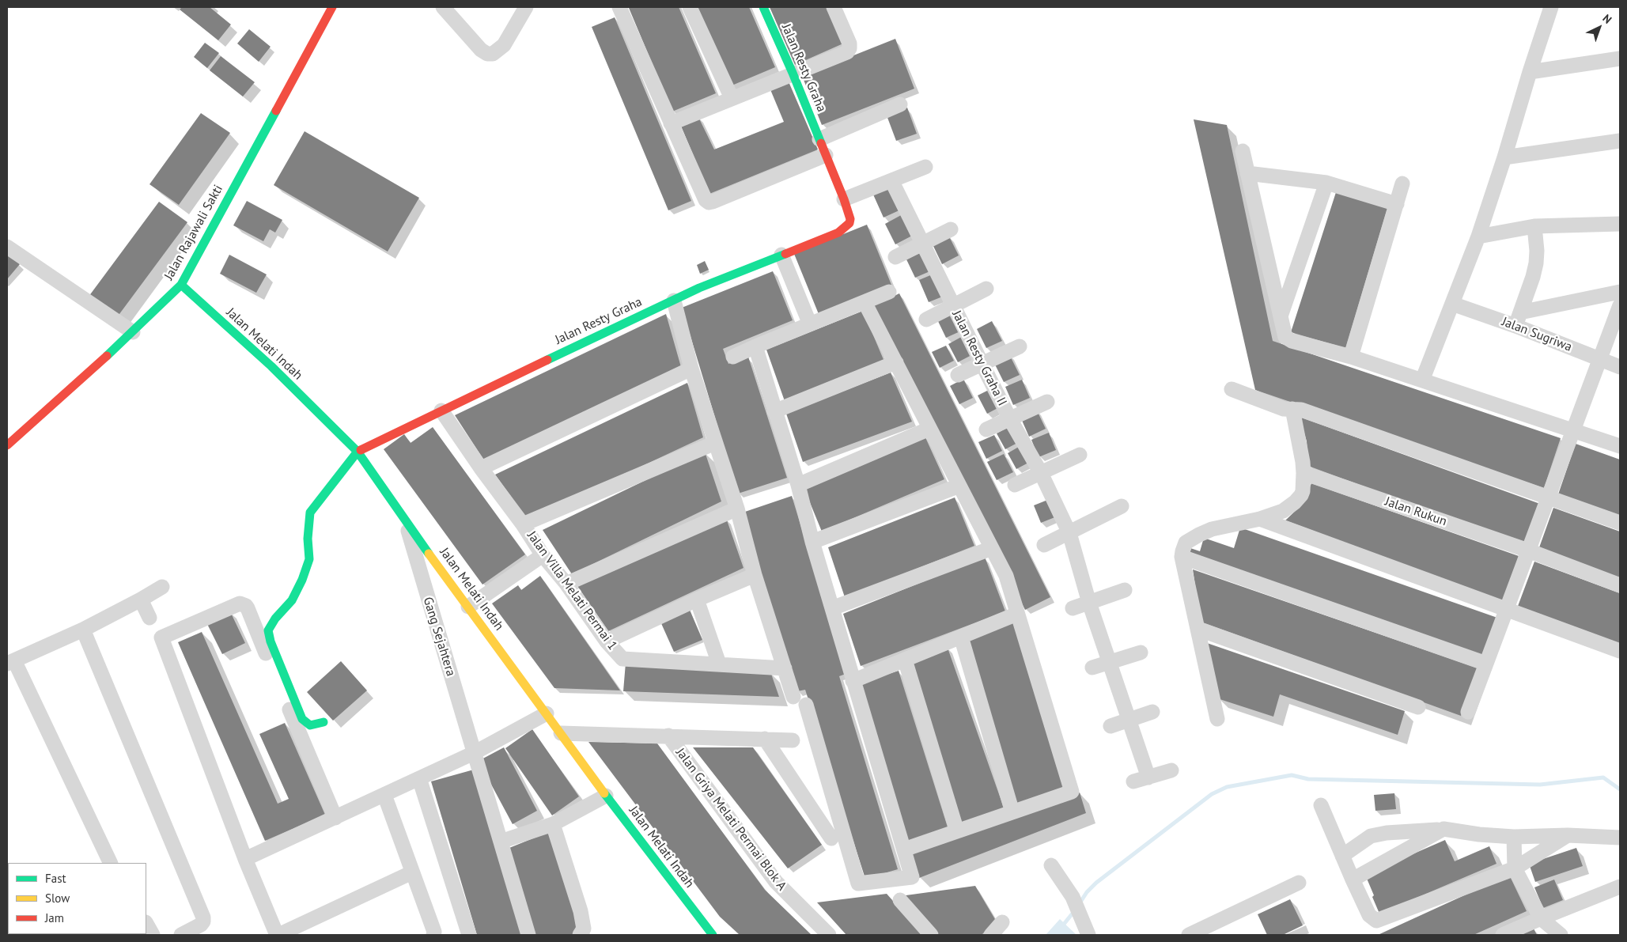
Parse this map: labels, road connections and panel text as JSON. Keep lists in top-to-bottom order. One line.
{"streets":{"street":["Jalan Resty Graha","Jalan Rajawali Sakti","Jalan Sugriwa","Jalan Melati Indah","Jalan Resty Graha II","Jalan Rukun","Jalan Villa Melati Permai 1","Gang Sejahtera","Jalan Griya Melati Permai Blok A"]},"crossings":[["Jalan Resty Graha","Jalan Melati Indah"],["Jalan Resty Graha","Jalan Villa Melati Permai 1"],["Jalan Rajawali Sakti","Jalan Melati Indah"],["Jalan Melati Indah","Gang Sejahtera"]],"legend":["Fast","Slow","Jam"],"north":"top right"}
